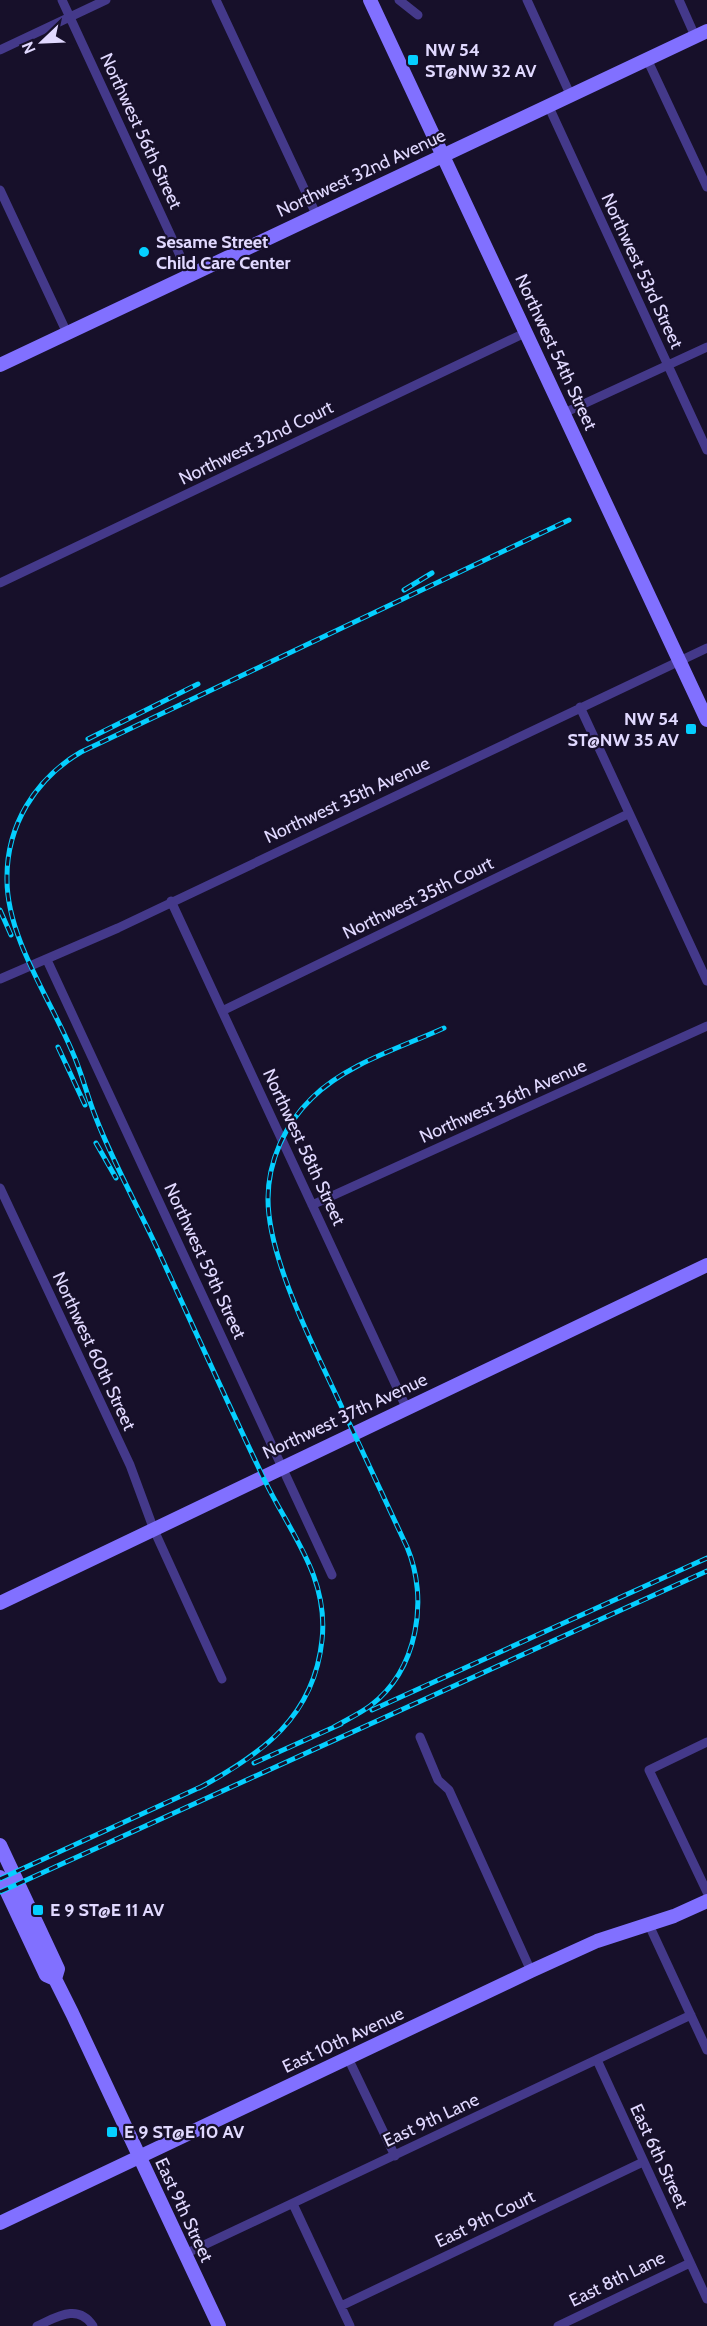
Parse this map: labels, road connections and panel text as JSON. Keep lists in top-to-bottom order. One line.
{"streets":{"main road":["Northwest 32nd Avenue","Northwest 54th Street","Northwest 37th Avenue","East 10th Avenue","East 9th Street"],"street":["Northwest 56th Street","Northwest 53rd Street","Northwest 32nd Court","Northwest 35th Avenue","Northwest 35th Court","Northwest 36th Avenue","Northwest 58th Street","Northwest 59th Street","Northwest 60th Street","East 9th Lane","East 6th Street","East 9th Court","East 8th Lane"]},"crossings":[["Northwest 56th Street","Northwest 32nd Avenue"],["Northwest 32nd Avenue","Northwest 53rd Street"],["Northwest 32nd Avenue","Northwest 54th Street"],["Northwest 54th Street","Northwest 32nd Court"],["Northwest 54th Street","Northwest 35th Avenue"],["Northwest 35th Avenue","Northwest 58th Street"],["Northwest 35th Avenue","Northwest 59th Street"],["Northwest 35th Court","Northwest 58th Street"],["Northwest 36th Avenue","Northwest 58th Street"],["Northwest 58th Street","Northwest 37th Avenue"],["Northwest 59th Street","Northwest 37th Avenue"],["Northwest 60th Street","Northwest 37th Avenue"],["East 10th Avenue","East 9th Street"],["East 9th Lane","East 6th Street"],["East 9th Lane","East 9th Street"],["East 6th Street","East 9th Court"],["East 6th Street","East 8th Lane"]],"places":{"transit":["NW 54 ST@NW 32 AV","NW 54 ST@NW 35 AV","E 9 ST@E 11 AV","E 9 ST@E 10 AV"],"other":["Sesame Street Child Care Center"]},"north":"bottom left"}
